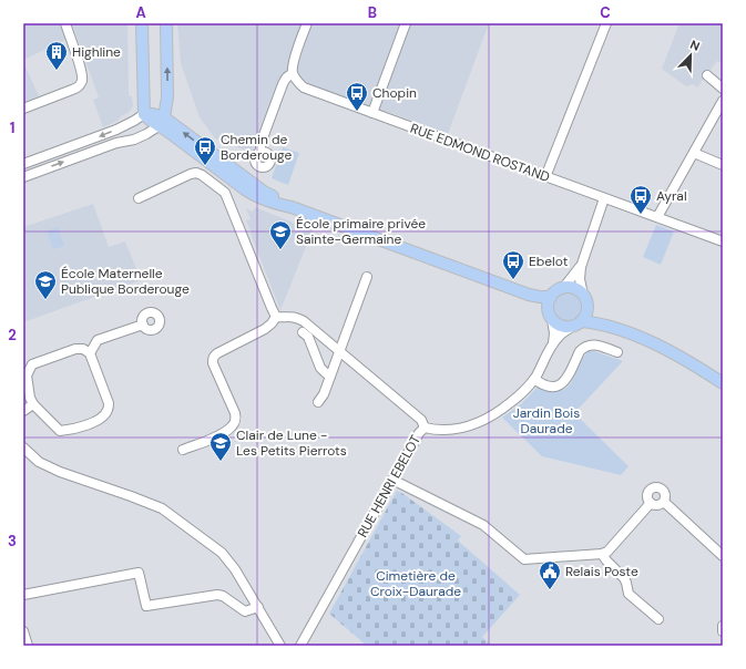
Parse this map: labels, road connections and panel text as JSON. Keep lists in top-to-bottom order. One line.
{"streets":{"street":["RUE EDMOND ROSTAND","RUE HENRI EBELOT"]},"parks":["Jardin Bois Daurade","Cimetière de Croix-Daurade"],"places":{"building":["Highline"],"bus stop":["Chopin","Chemin de Borderouge","Ayral","Ebelot"],"school or university":["École primaire privée Sainte-Germaine","École Maternelle Publique Borderouge","Clair de Lune - Les Petits Pierrots"],"public building":["Relais Poste"]},"north":"top right","grid":{"columns":["A","B","C"],"rows":["1","2","3"]}}
